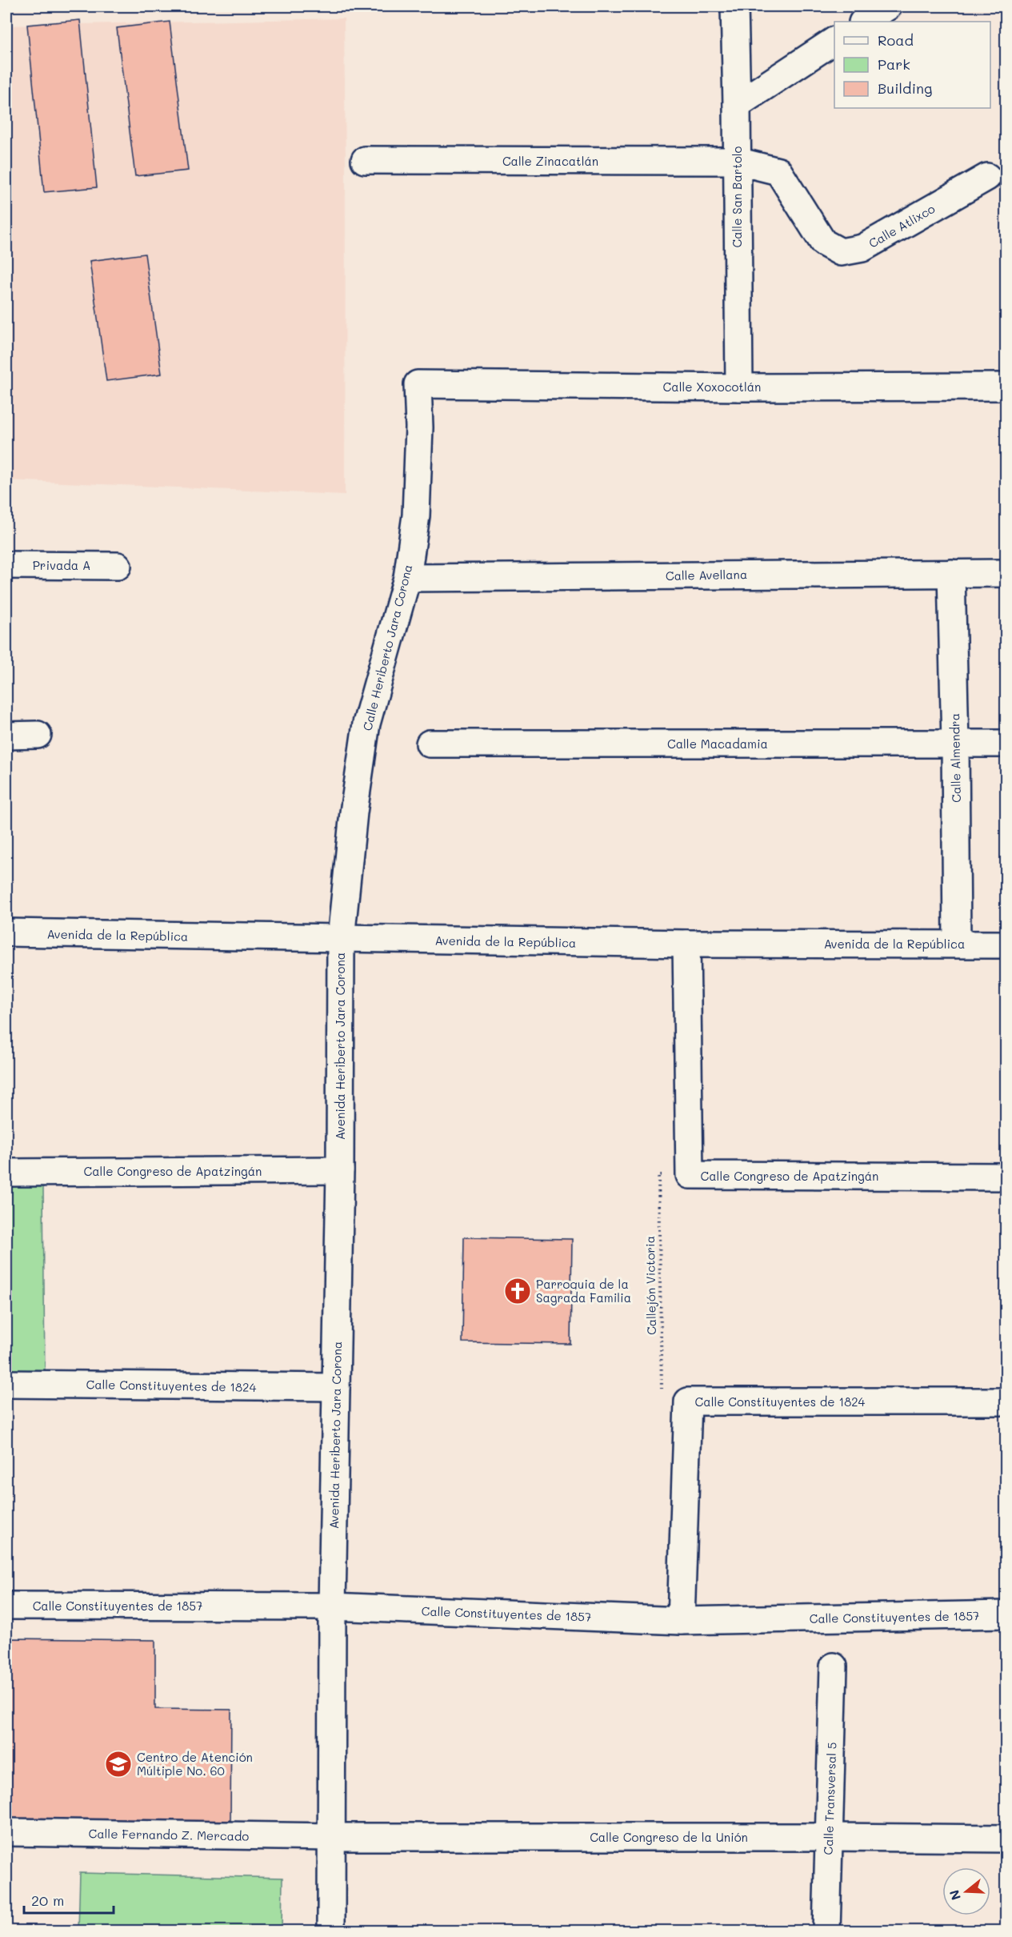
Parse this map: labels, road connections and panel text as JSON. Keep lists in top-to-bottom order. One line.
{"streets":{"street":["Calle Zinacatlán","Calle San Bartolo","Calle Atlixco","Calle Xoxocotlán","Privada A","Calle Avellana","Calle Heriberto Jara Corona","Calle Macadamia","Calle Almendra","Avenida de la República","Avenida Heriberto Jara Corona","Calle Congreso de Apatzingán","Calle Constituyentes de 1824","Calle Constituyentes de 1857","Calle Transversal 5","Calle Fernando Z. Mercado","Calle Congreso de la Unión"],"path":["Callejón Victoria"]},"crossings":[["Calle Zinacatlán","Calle San Bartolo"],["Calle Zinacatlán","Calle Atlixco"],["Calle San Bartolo","Calle Atlixco"],["Calle San Bartolo","Calle Xoxocotlán"],["Calle Xoxocotlán","Calle Heriberto Jara Corona"],["Calle Avellana","Calle Heriberto Jara Corona"],["Calle Avellana","Calle Almendra"],["Calle Heriberto Jara Corona","Avenida de la República"],["Calle Heriberto Jara Corona","Avenida Heriberto Jara Corona"],["Calle Macadamia","Calle Almendra"],["Calle Almendra","Avenida de la República"],["Avenida de la República","Avenida Heriberto Jara Corona"],["Avenida de la República","Calle Congreso de Apatzingán"],["Avenida Heriberto Jara Corona","Calle Congreso de Apatzingán"],["Avenida Heriberto Jara Corona","Calle Constituyentes de 1824"],["Avenida Heriberto Jara Corona","Calle Constituyentes de 1857"],["Avenida Heriberto Jara Corona","Calle Fernando Z. Mercado"],["Avenida Heriberto Jara Corona","Calle Congreso de la Unión"],["Calle Congreso de Apatzingán","Callejón Victoria"],["Callejón Victoria","Calle Constituyentes de 1824"],["Calle Constituyentes de 1824","Calle Constituyentes de 1857"],["Calle Transversal 5","Calle Congreso de la Unión"],["Calle Fernando Z. Mercado","Calle Congreso de la Unión"]],"places":{"church":["Parroquia de la Sagrada Familia"],"school or university":["Centro de Atención Múltiple No. 60"]},"legend":["Road","Park","Building"],"scale_bar":"20 m","north":"left"}
